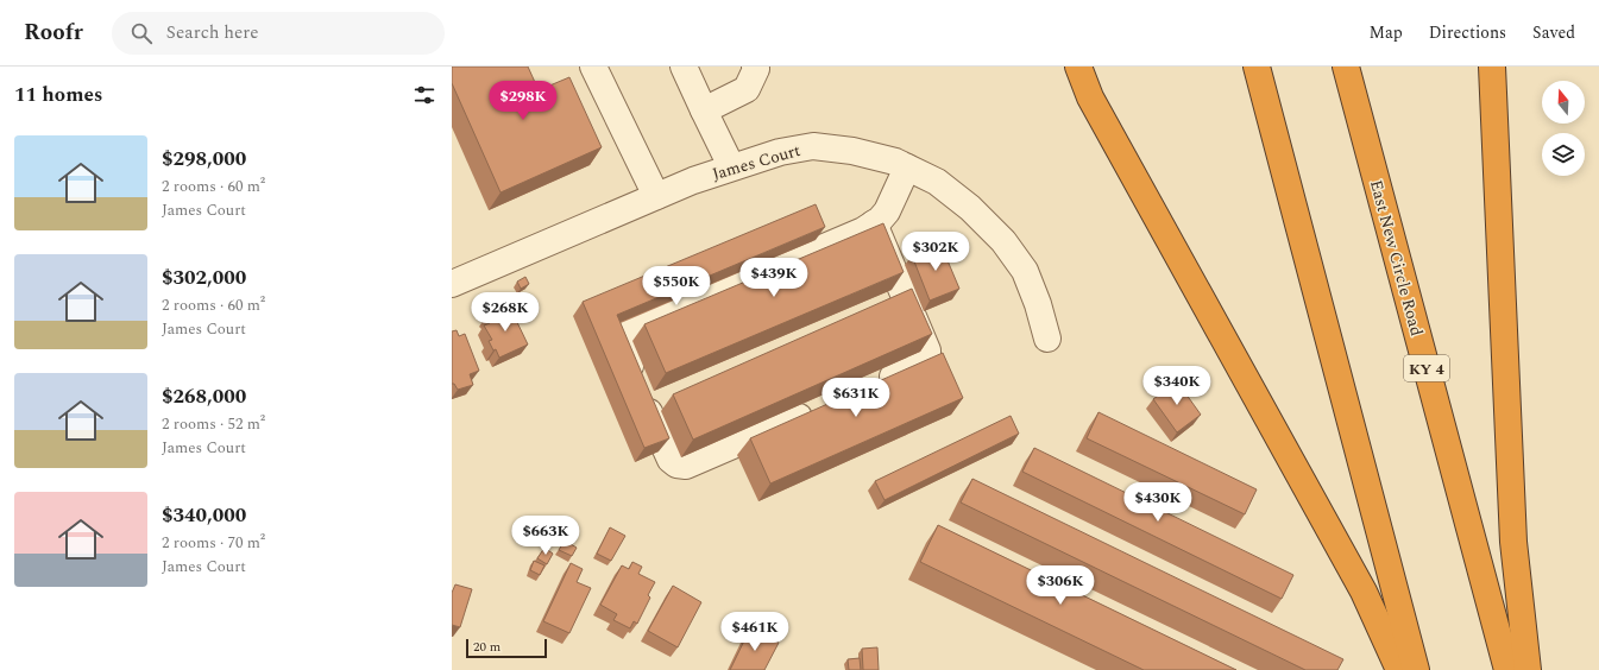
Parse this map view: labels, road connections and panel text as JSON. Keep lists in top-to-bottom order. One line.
{"streets":{"highway":["East New Circle Road","KY 4"],"street":["James Court"]},"scale_bar":"20 m","north":"top","page":{"header":"Roofr","search":"Search here","nav":["Map","Directions","Saved"],"heading":"11 homes","price":["$298K","$302K","$439K","$550K","$268K","$340K","$631K","$430K","$663K","$306K","$461K"],"list":[{"name":"$298,000","note":"2 rooms · 60 m² · James Court"},{"name":"$302,000","note":"2 rooms · 60 m² · James Court"},{"name":"$268,000","note":"2 rooms · 52 m² · James Court"},{"name":"$340,000","note":"2 rooms · 70 m² · James Court"}],"scale":"20 m"}}
